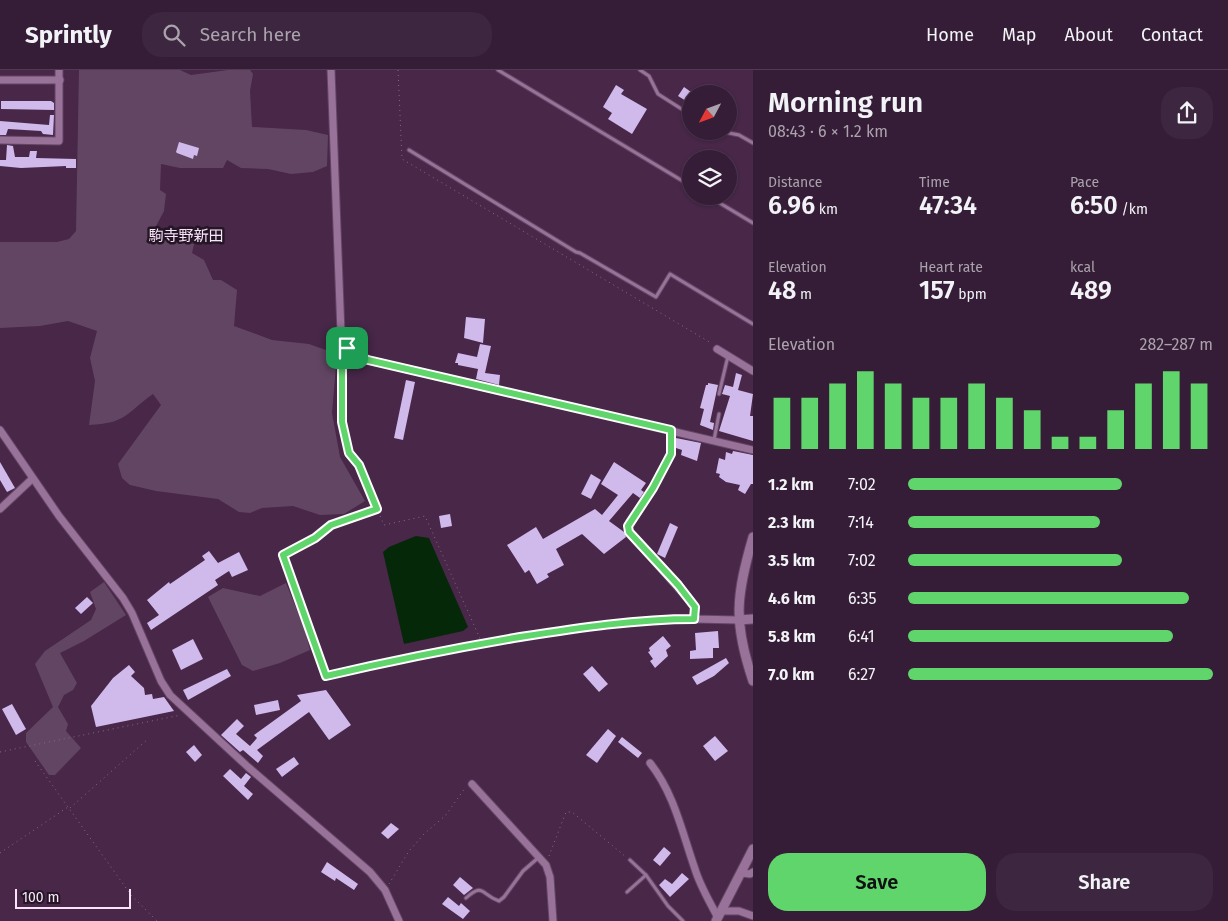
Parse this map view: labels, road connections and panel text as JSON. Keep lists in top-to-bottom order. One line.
{"districts":["駒寺野新田"],"scale_bar":"100 m","north":"bottom left","page":{"header":"Sprintly","search":"Search here","nav":["Home","Map","About","Contact"],"heading":["Morning run","08:43 · 6 × 1.2 km"],"stats":[["Distance","6.96 km"],["Time","47:34"],["Pace","6:50 /km"],["Elevation","48 m"],["Heart rate","157 bpm"],["kcal","489"]],"chart":["Elevation","282–287 m"],"list":[{"name":"1.2 km","note":"7:02"},{"name":"2.3 km","note":"7:14"},{"name":"3.5 km","note":"7:02"},{"name":"4.6 km","note":"6:35"},{"name":"5.8 km","note":"6:41"},{"name":"7.0 km","note":"6:27"}],"buttons":["Save","Share"],"scale":"100 m"}}
